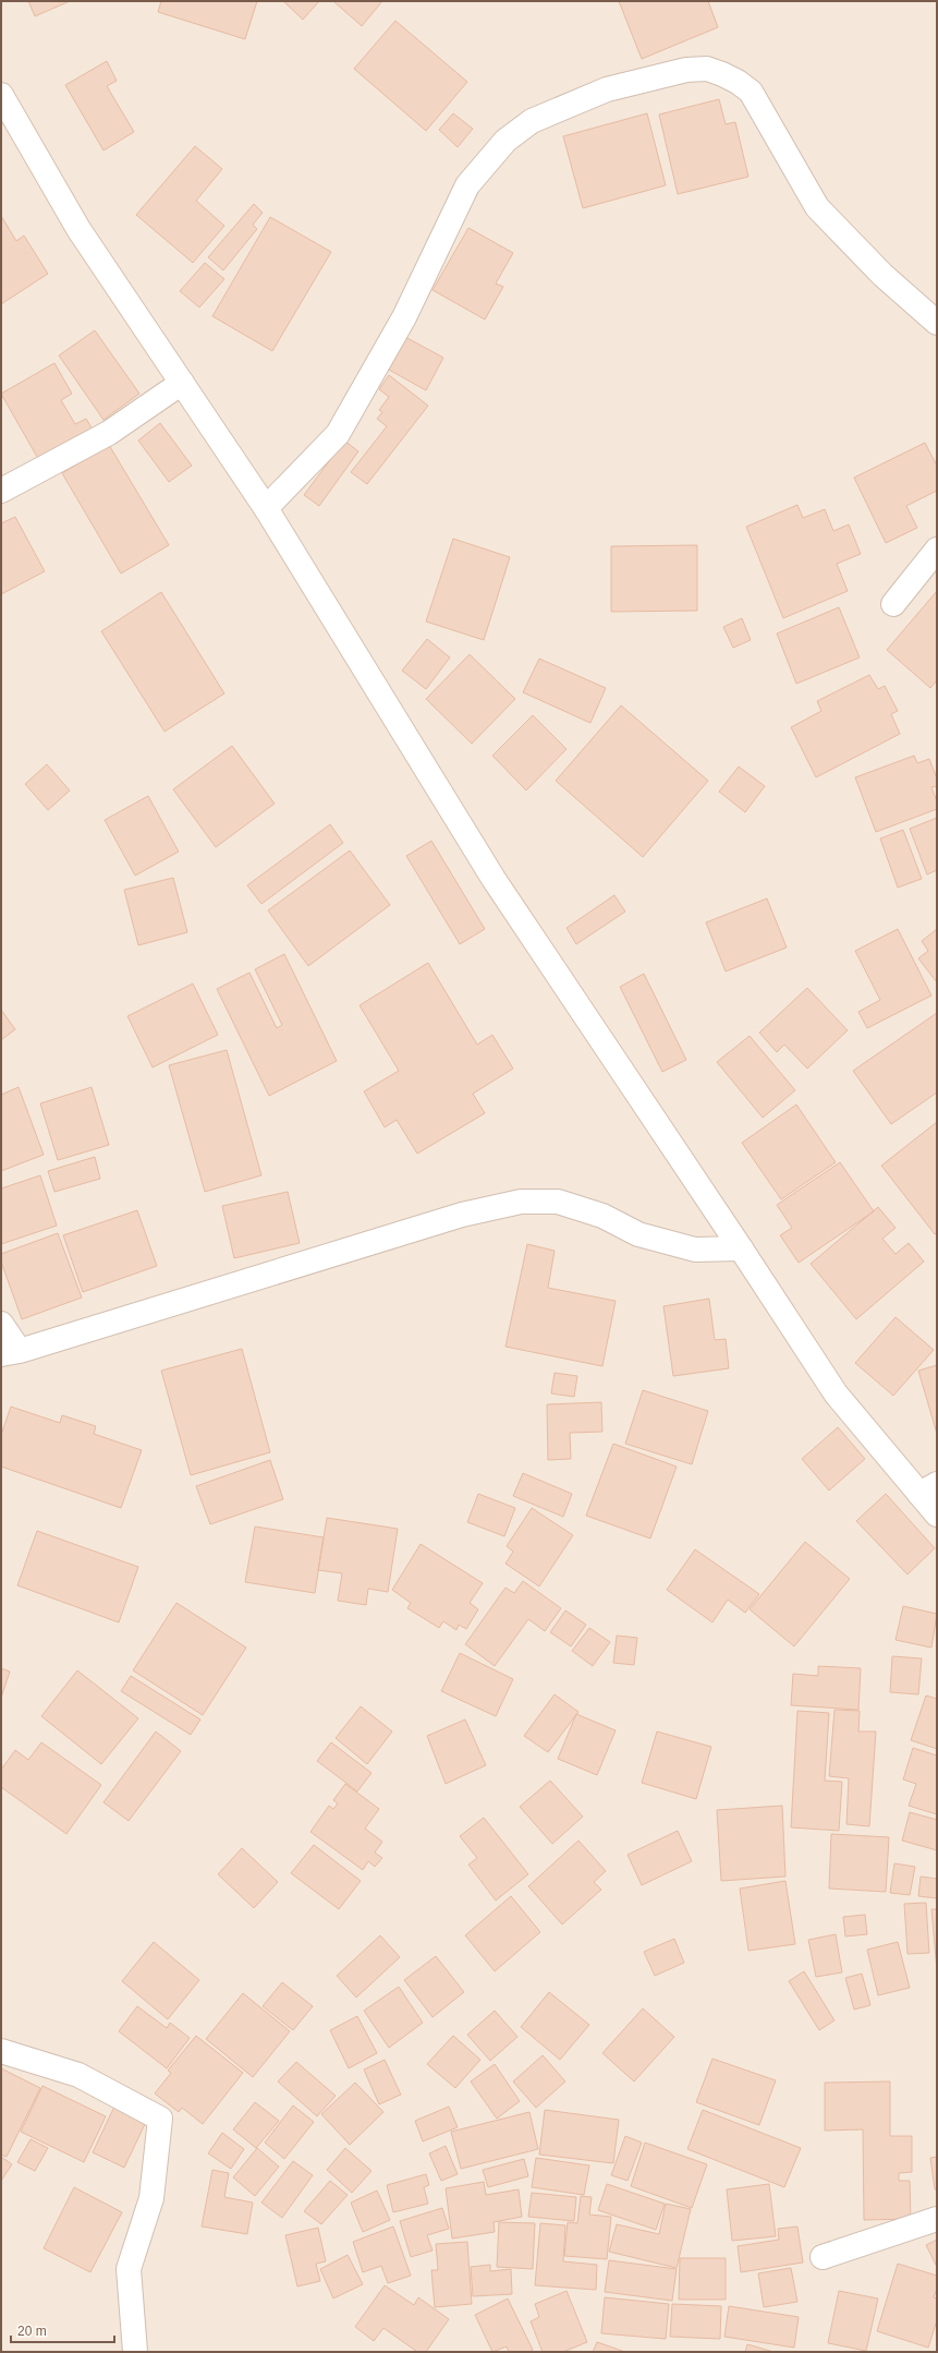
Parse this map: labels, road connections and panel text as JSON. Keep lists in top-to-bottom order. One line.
{"scale_bar":"20 m"}
